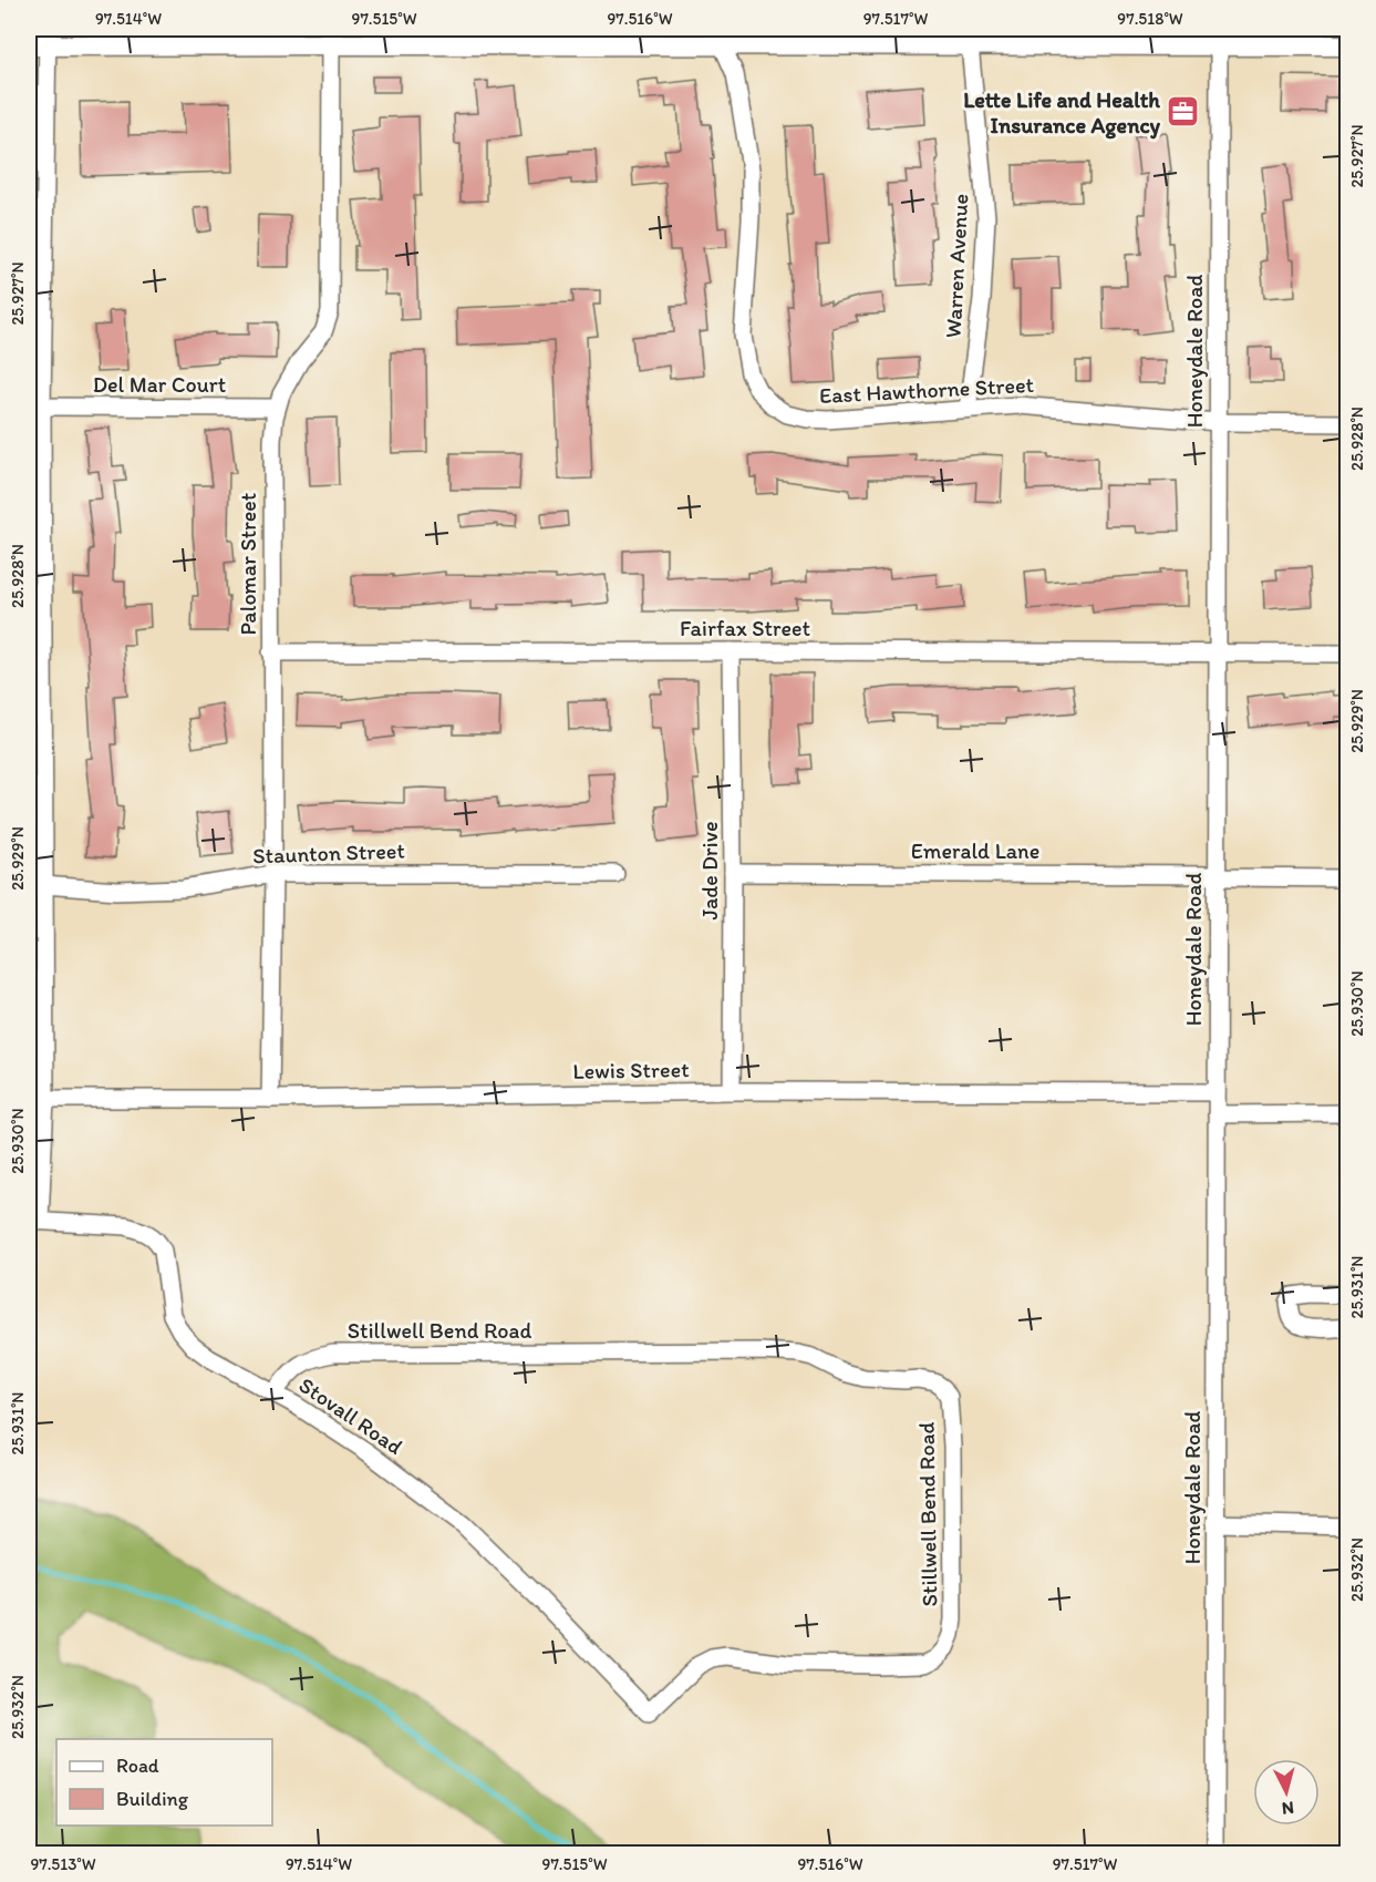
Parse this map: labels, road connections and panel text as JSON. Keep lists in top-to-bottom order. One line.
{"streets":{"street":["Warren Avenue","Honeydale Road","Del Mar Court","East Hawthorne Street","Palomar Street","Fairfax Street","Emerald Lane","Staunton Street","Jade Drive","Lewis Street","Stillwell Bend Road","Stovall Road"]},"crossings":[["Warren Avenue","East Hawthorne Street"],["Honeydale Road","East Hawthorne Street"],["Honeydale Road","Fairfax Street"],["Honeydale Road","Emerald Lane"],["Honeydale Road","Lewis Street"],["Del Mar Court","Palomar Street"],["Palomar Street","Fairfax Street"],["Palomar Street","Staunton Street"],["Palomar Street","Lewis Street"],["Fairfax Street","Jade Drive"],["Emerald Lane","Jade Drive"],["Jade Drive","Lewis Street"],["Stillwell Bend Road","Stovall Road"]],"places":{"office":["Lette Life and Health Insurance Agency"]},"legend":["Road","Building"],"north":"bottom","coordinates":["97.514°W","97.515°W","97.516°W","97.517°W","97.518°W","25.927°N","25.928°N","25.929°N","25.930°N","25.931°N","25.932°N","97.513°W"]}
